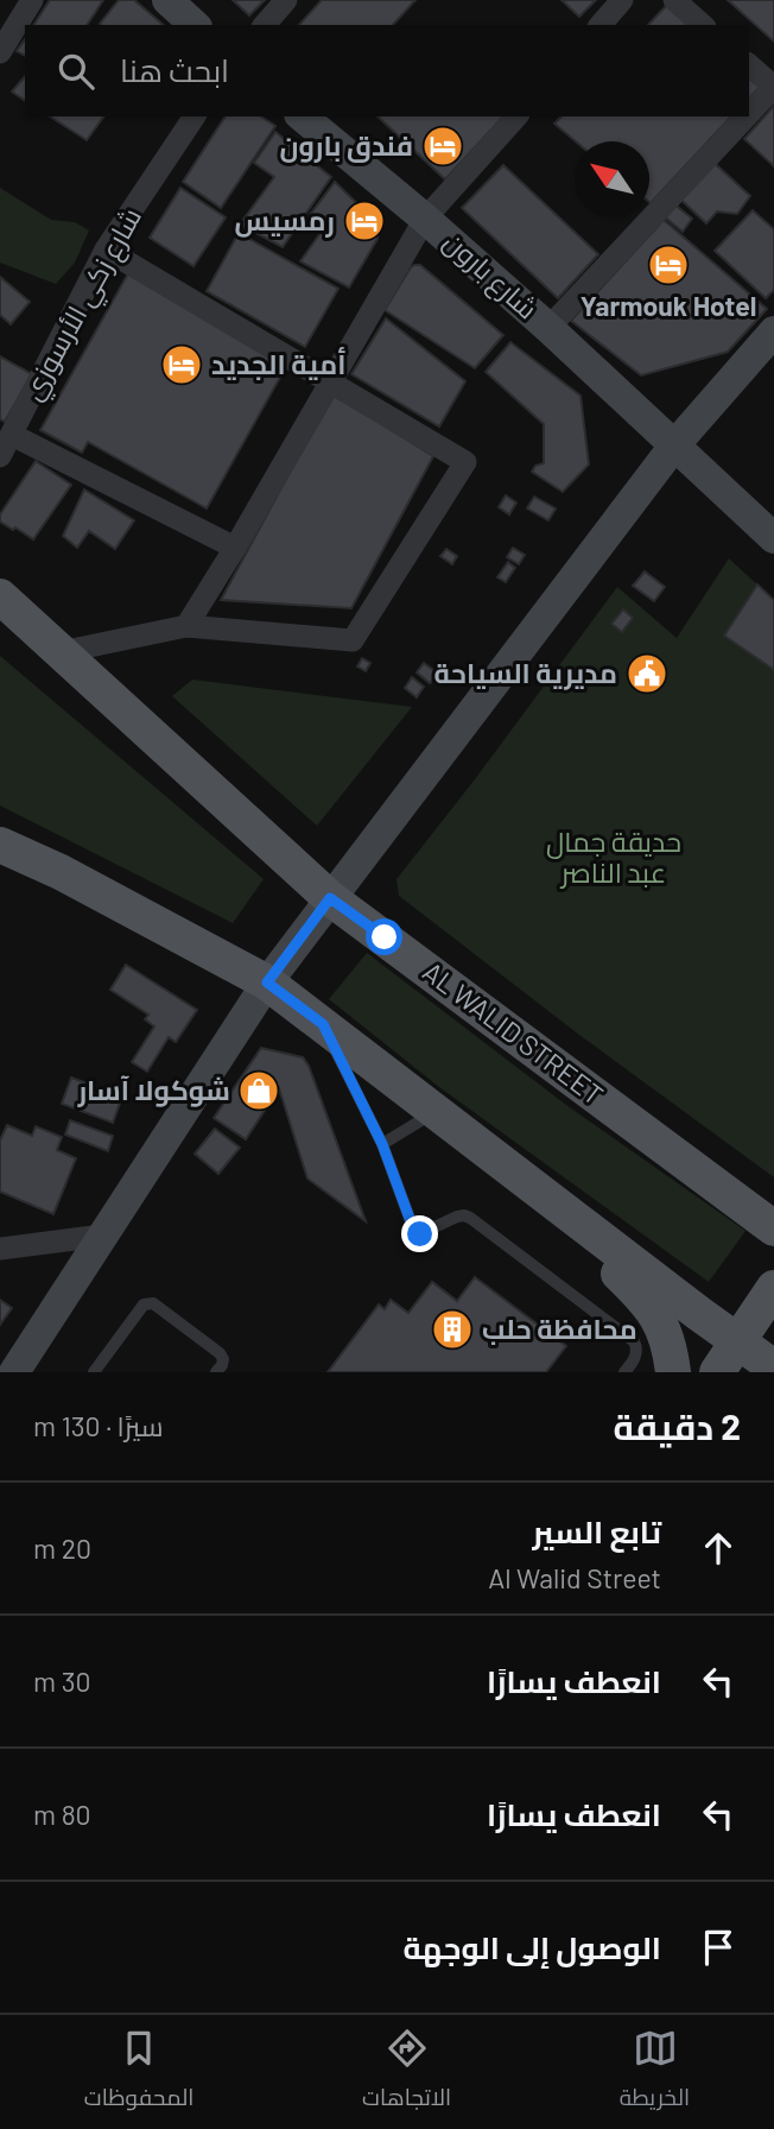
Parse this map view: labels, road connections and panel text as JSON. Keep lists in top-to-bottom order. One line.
{"streets":{"main road":["شارع بارون","AL WALID STREET"],"street":["شارع زكي الأرسوزي"]},"parks":["حديقة جمال عبد الناصر"],"places":{"hotel":["فندق بارون","رمسيس","Yarmouk Hotel","أمية الجديد"],"public building":["مديرية السياحة"],"shop":["شوكولا آسار"],"building":["محافظة حلب"]},"north":"top left","page":{"search":"ابحث هنا","heading":["2 دقيقة","سيرًا · 130 m"],"list":[["تابع السير","Al Walid Street","20 m"],["انعطف يسارًا","30 m"],["انعطف يسارًا","80 m"],"الوصول إلى الوجهة"],"nav":["الخريطة","الاتجاهات","المحفوظات"]}}
